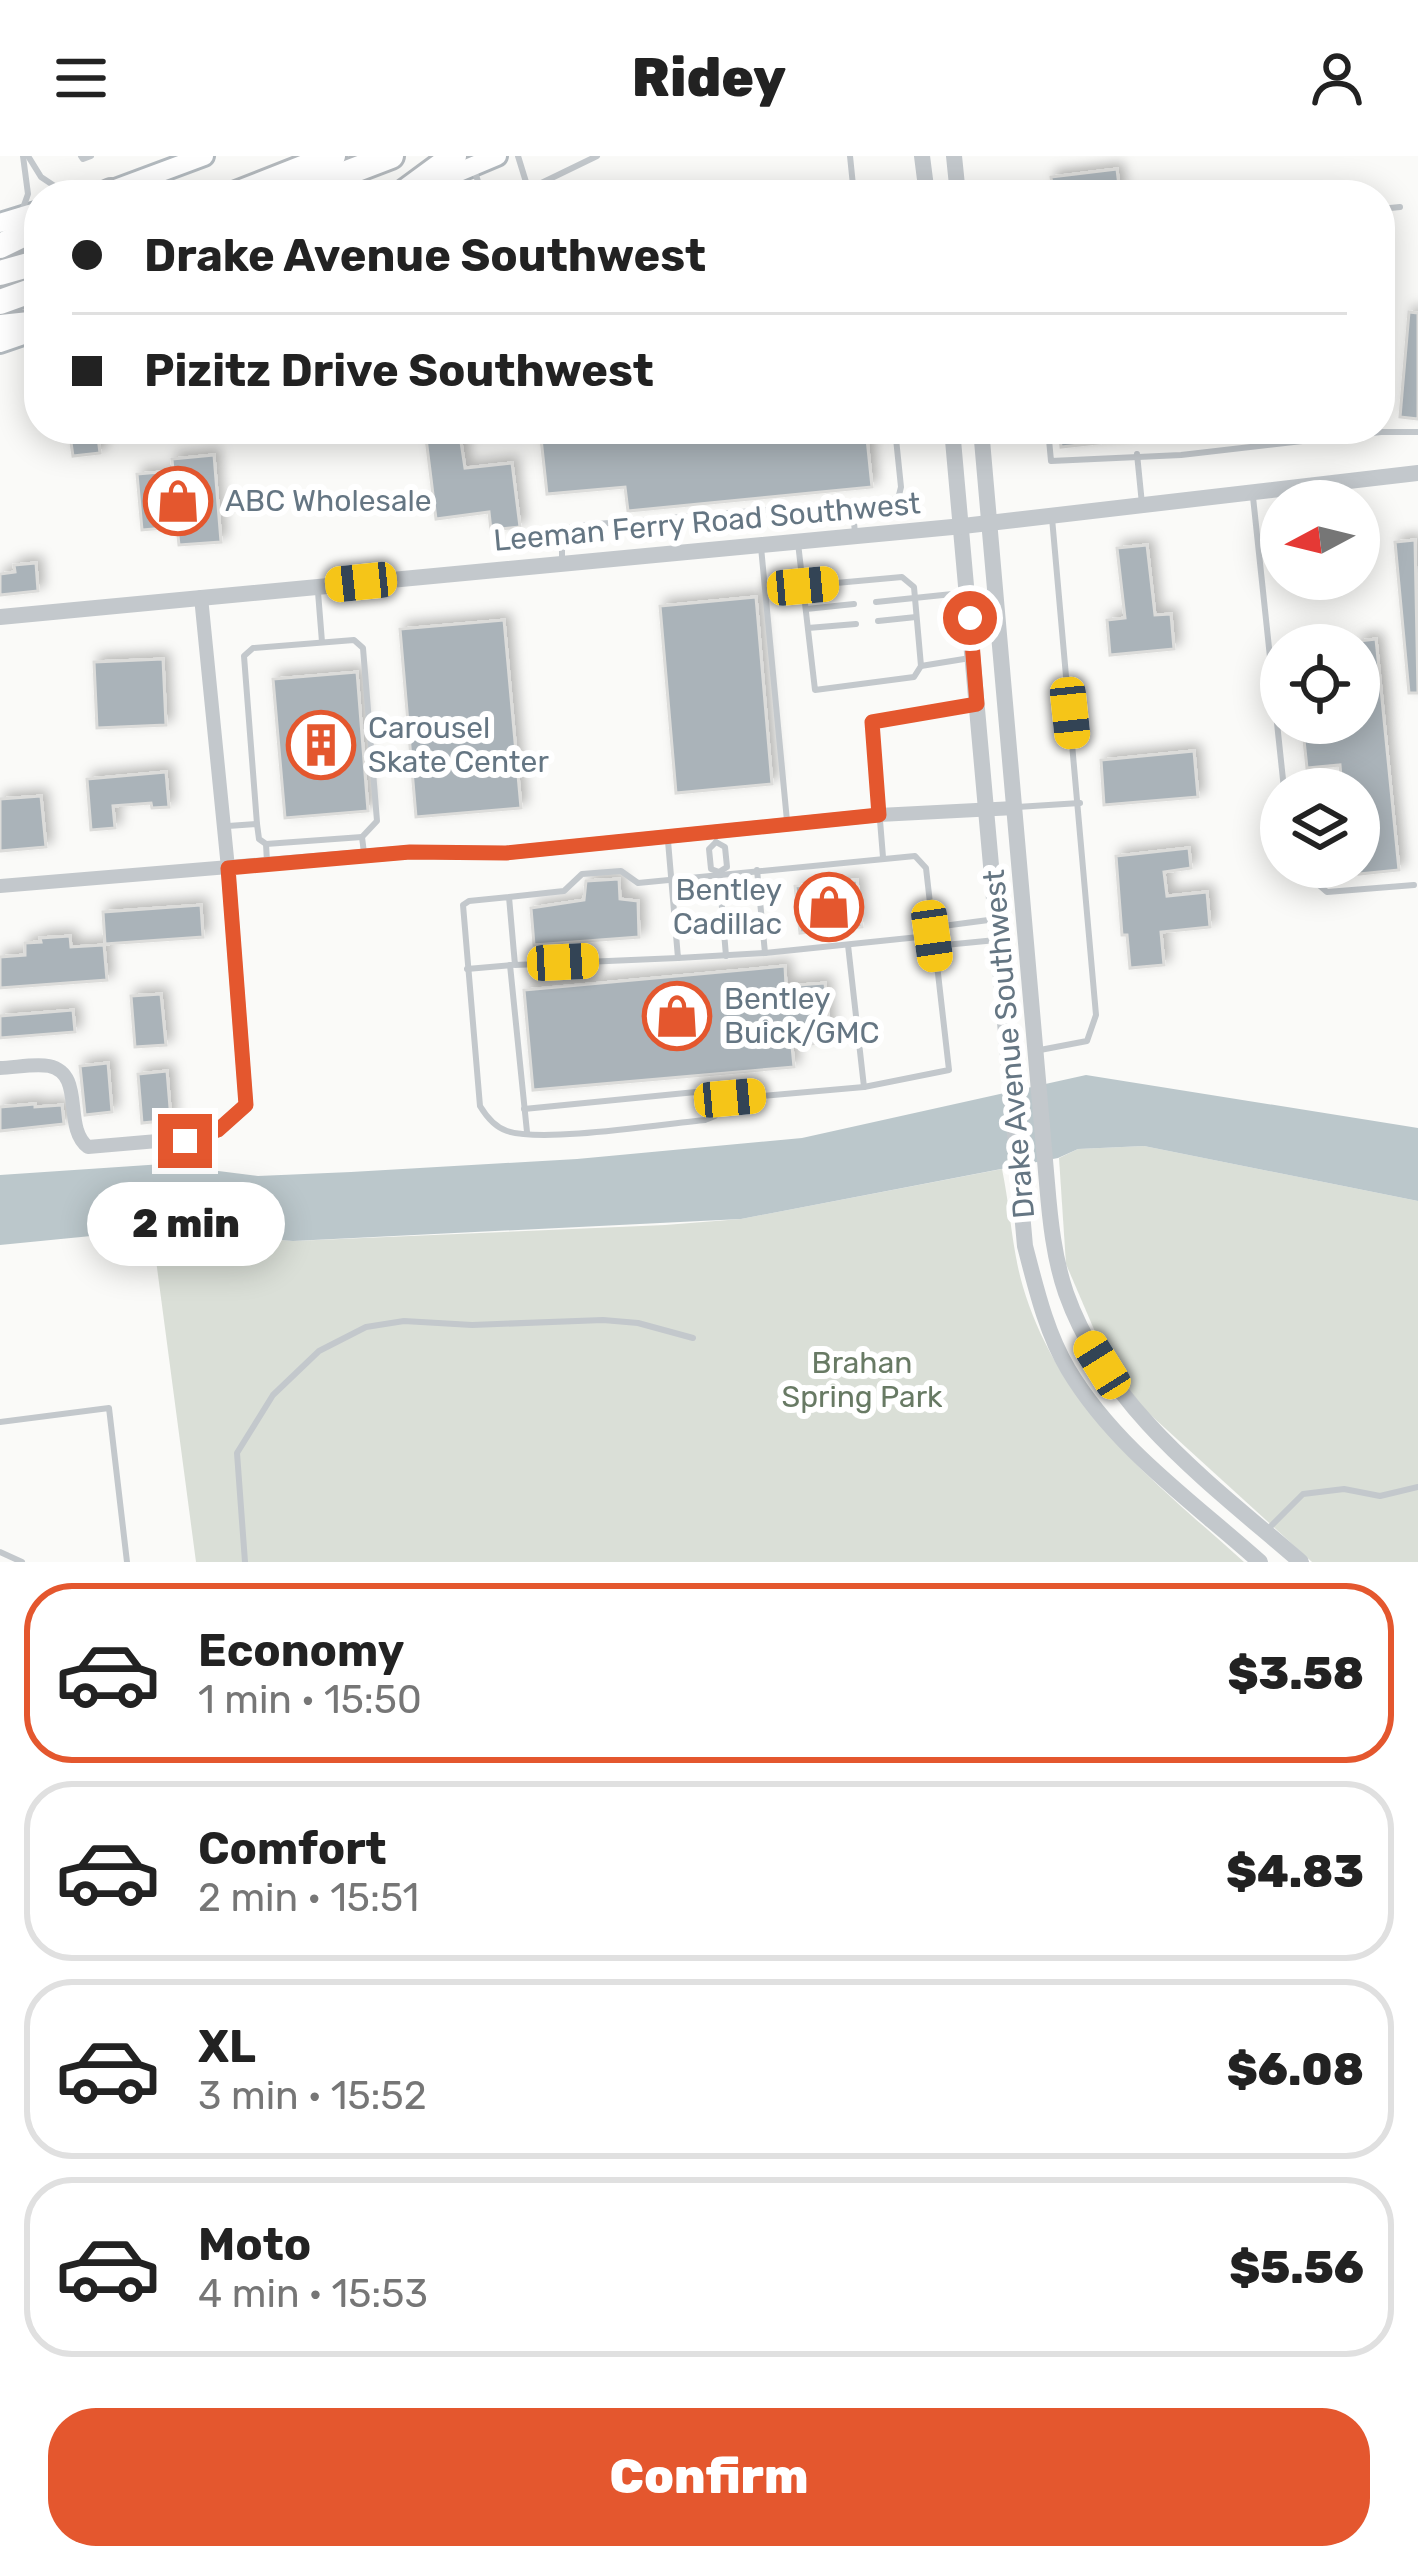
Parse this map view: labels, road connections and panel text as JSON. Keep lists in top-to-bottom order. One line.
{"streets":{"street":["Leeman Ferry Road Southwest","Drake Avenue Southwest"]},"crossings":[["Leeman Ferry Road Southwest","Drake Avenue Southwest"]],"parks":["Brahan Spring Park"],"places":{"shop":["ABC Wholesale","Bentley Cadillac","Bentley Buick/GMC"],"building":["Carousel Skate Center"]},"north":"left","page":{"header":"Ridey","banner":["Drake Avenue Southwest","Pizitz Drive Southwest"],"bubble":"2 min","list":[{"name":"Economy","note":"1 min · 15:50","value":"$3.58"},{"name":"Comfort","note":"2 min · 15:51","value":"$4.83"},{"name":"XL","note":"3 min · 15:52","value":"$6.08"},{"name":"Moto","note":"4 min · 15:53","value":"$5.56"}],"buttons":"Confirm"}}
